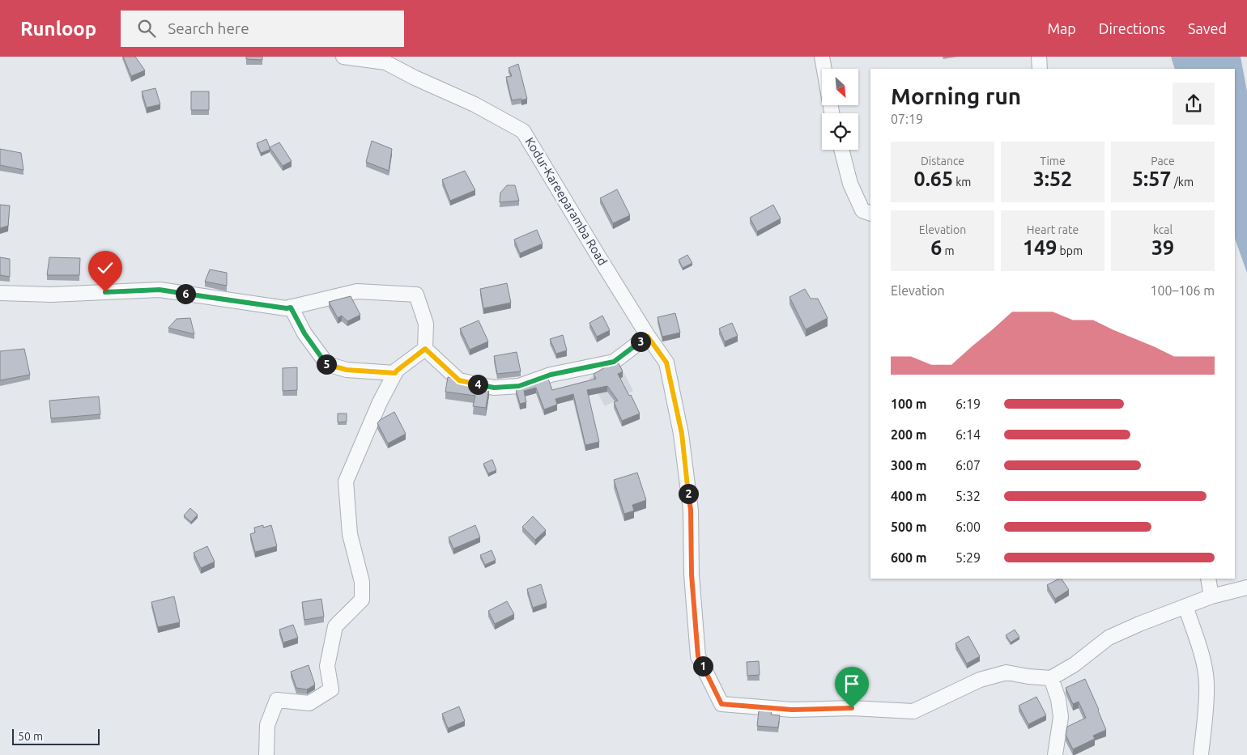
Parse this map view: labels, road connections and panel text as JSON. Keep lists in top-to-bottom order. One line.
{"streets":{"street":["Kodur-Kareeparamba Road"]},"scale_bar":"50 m","north":"bottom right","page":{"header":"Runloop","search":"Search here","nav":["Map","Directions","Saved"],"heading":["Morning run","07:19"],"stats":[["Distance","0.65 km"],["Time","3:52"],["Pace","5:57 /km"],["Elevation","6 m"],["Heart rate","149 bpm"],["kcal","39"]],"chart":["Elevation","100–106 m"],"pins":["6","3","5","4","2","1"],"list":[{"name":"100 m","note":"6:19"},{"name":"200 m","note":"6:14"},{"name":"300 m","note":"6:07"},{"name":"400 m","note":"5:32"},{"name":"500 m","note":"6:00"},{"name":"600 m","note":"5:29"}],"scale":"50 m"}}
